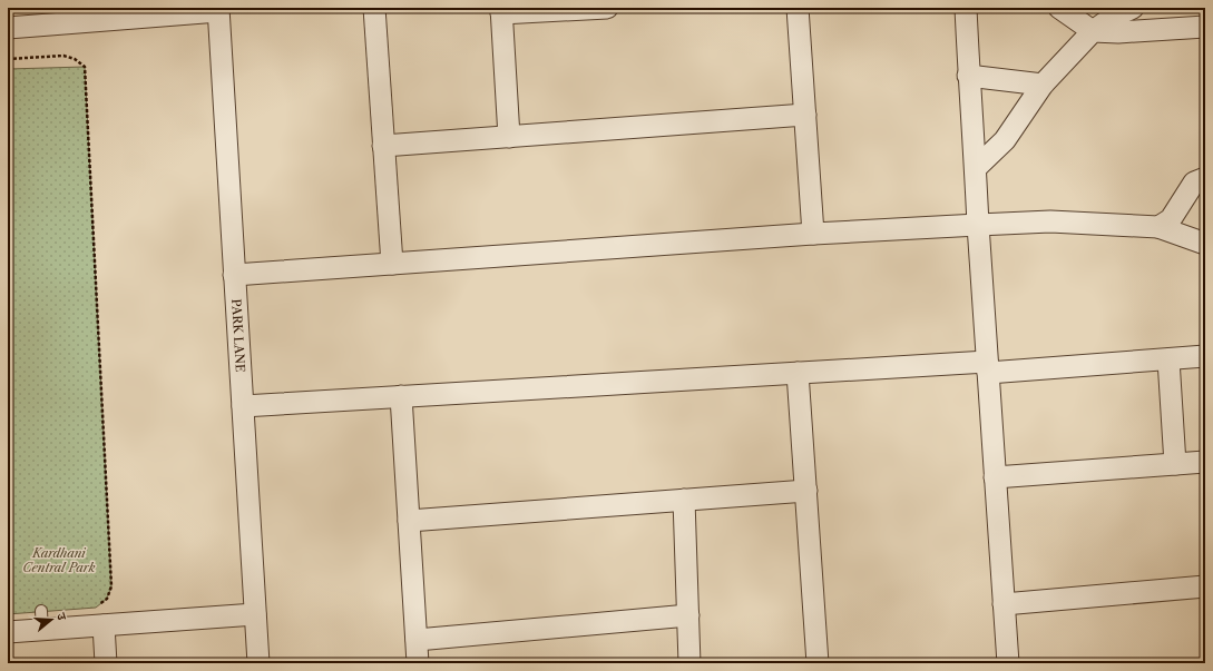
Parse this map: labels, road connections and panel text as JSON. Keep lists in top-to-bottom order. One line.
{"streets":{"street":["PARK LANE"]},"parks":["Kardhani Central Park"],"north":"right"}
